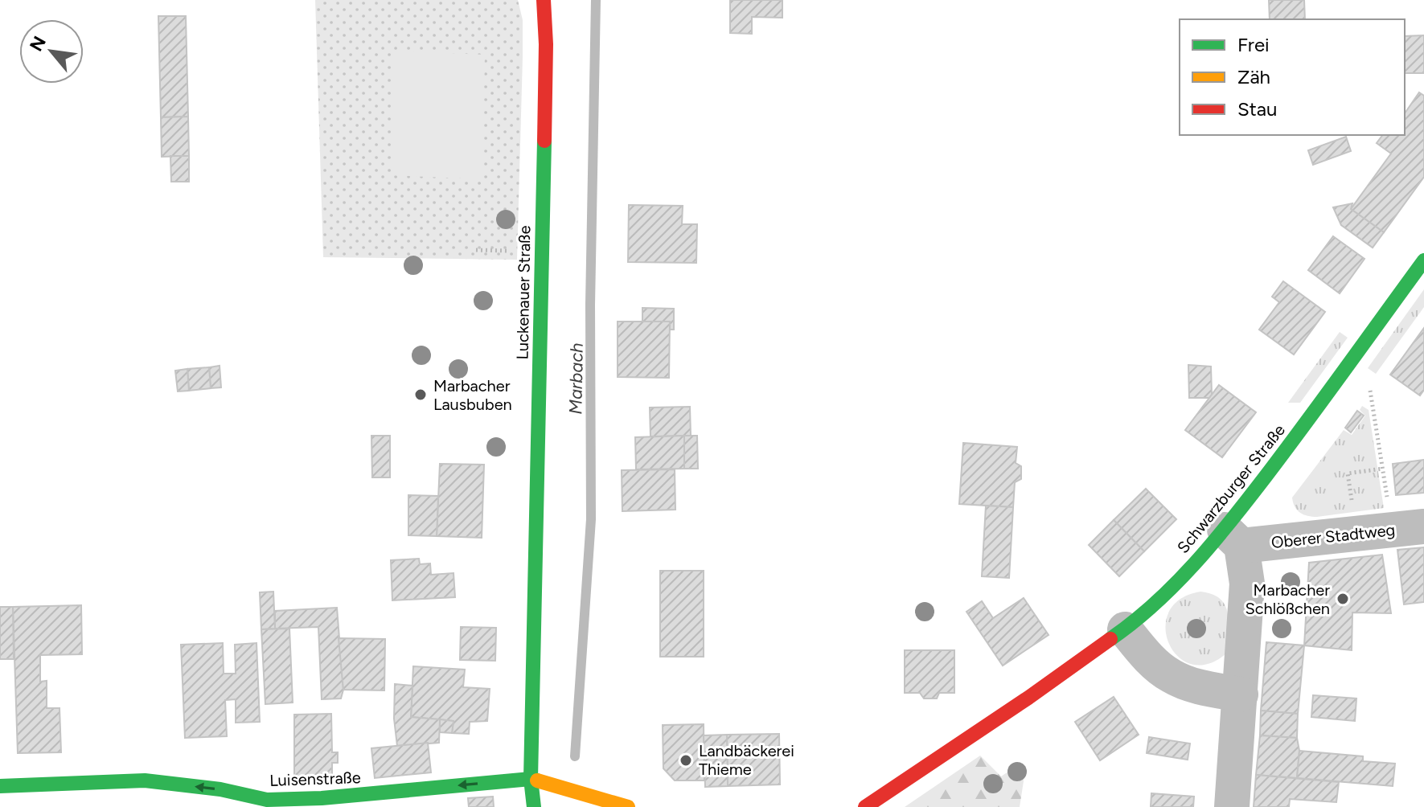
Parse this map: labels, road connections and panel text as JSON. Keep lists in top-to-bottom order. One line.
{"streets":{"street":["Luckenauer Straße","Schwarzburger Straße","Oberer Stadtweg","Luisenstraße"]},"crossings":[["Luckenauer Straße","Luisenstraße"],["Schwarzburger Straße","Oberer Stadtweg"]],"one_way":["Luisenstraße"],"water":["Marbach"],"places":["Marbacher Lausbuben","Marbacher Schlößchen","Landbäckerei Thieme"],"legend":["Frei","Zäh","Stau"],"north":"top left"}
